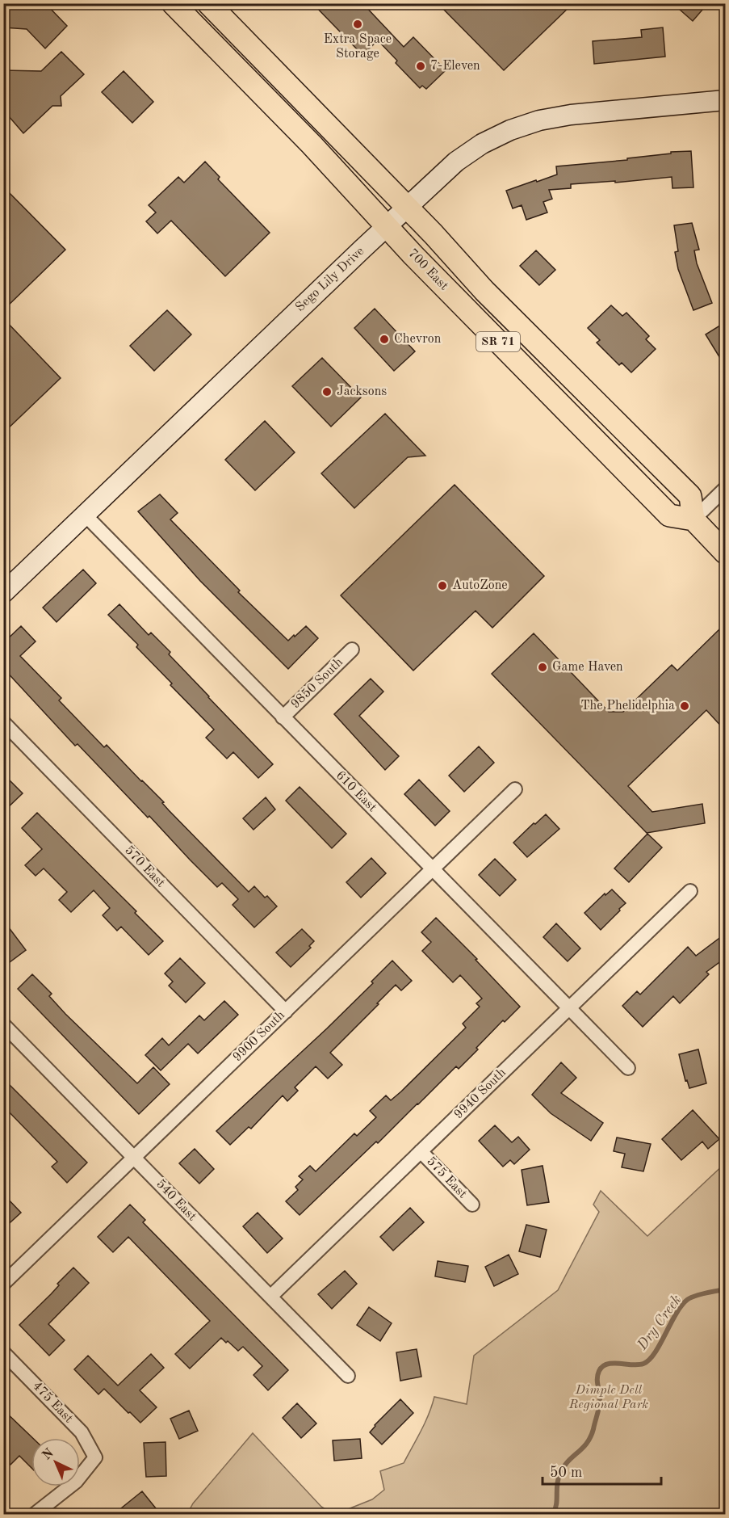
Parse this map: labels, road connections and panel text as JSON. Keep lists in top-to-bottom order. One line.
{"streets":{"main road":["700 East","Sego Lily Drive","SR 71"],"street":["9850 South","610 East","570 East","9900 South","9940 South","575 East","540 East","475 East"]},"crossings":[["700 East","Sego Lily Drive"],["Sego Lily Drive","610 East"],["9850 South","610 East"],["610 East","9900 South"],["610 East","9940 South"],["570 East","9900 South"],["9900 South","540 East"],["9940 South","575 East"],["9940 South","540 East"]],"water":["Dry Creek"],"parks":["Dimple Dell Regional Park"],"places":["Extra Space Storage","7-Eleven","Chevron","Jacksons","AutoZone","Game Haven","The Phelidelphia"],"scale_bar":"50 m","north":"top left"}
